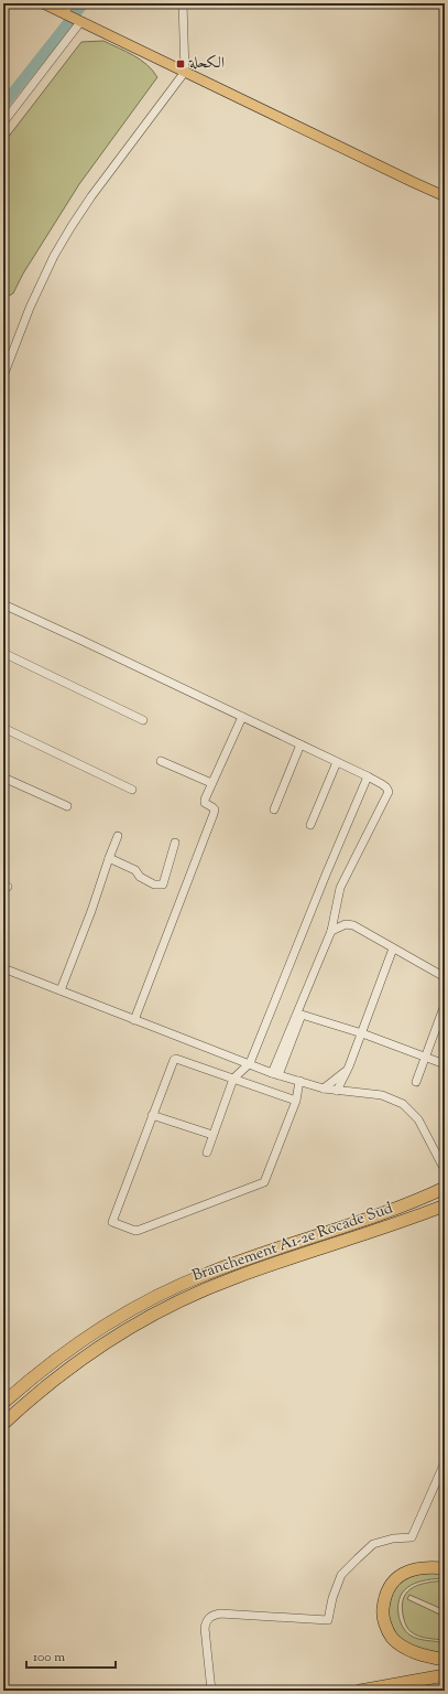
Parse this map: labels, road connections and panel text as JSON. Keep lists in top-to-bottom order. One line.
{"streets":{"highway":["Branchement A1-2e Rocade Sud"]},"places":{"transit":["الكحلة"]},"scale_bar":"100 m"}
